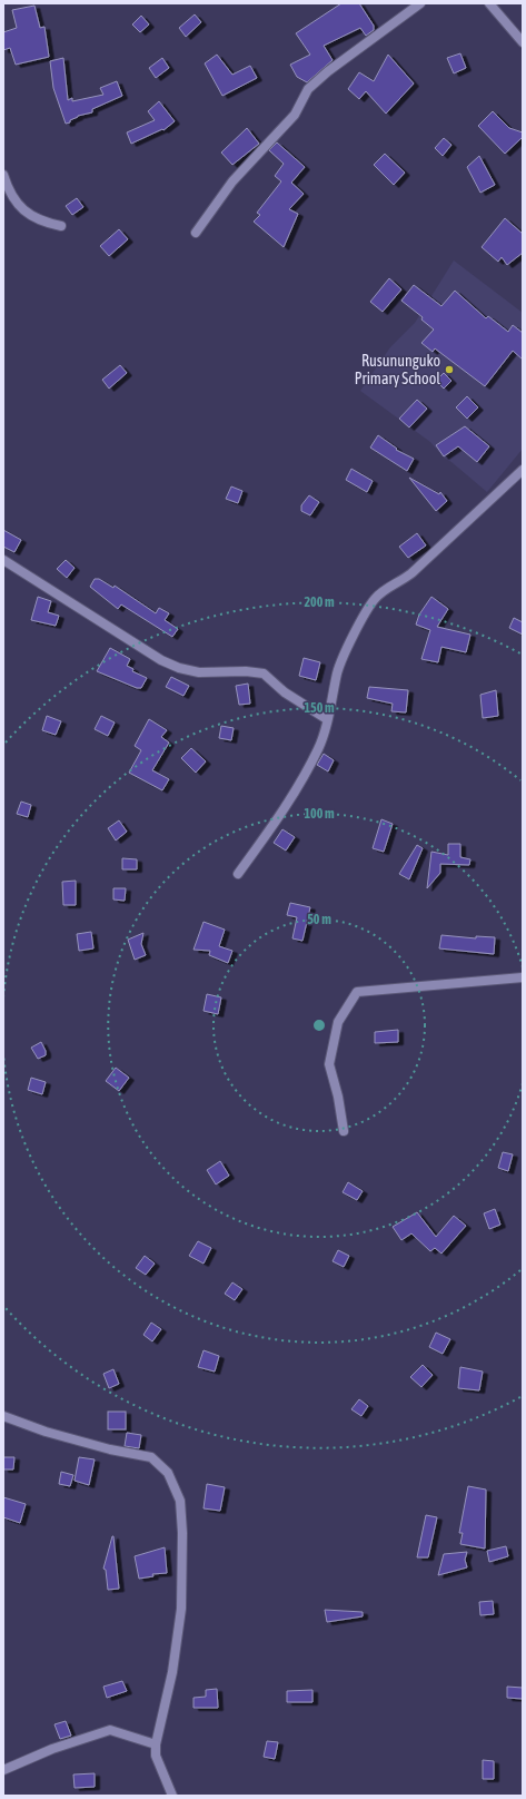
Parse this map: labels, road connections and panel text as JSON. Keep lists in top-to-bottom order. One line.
{"places":["Rusununguko Primary School"],"rings":["200 m","150 m","100 m","50 m"]}
